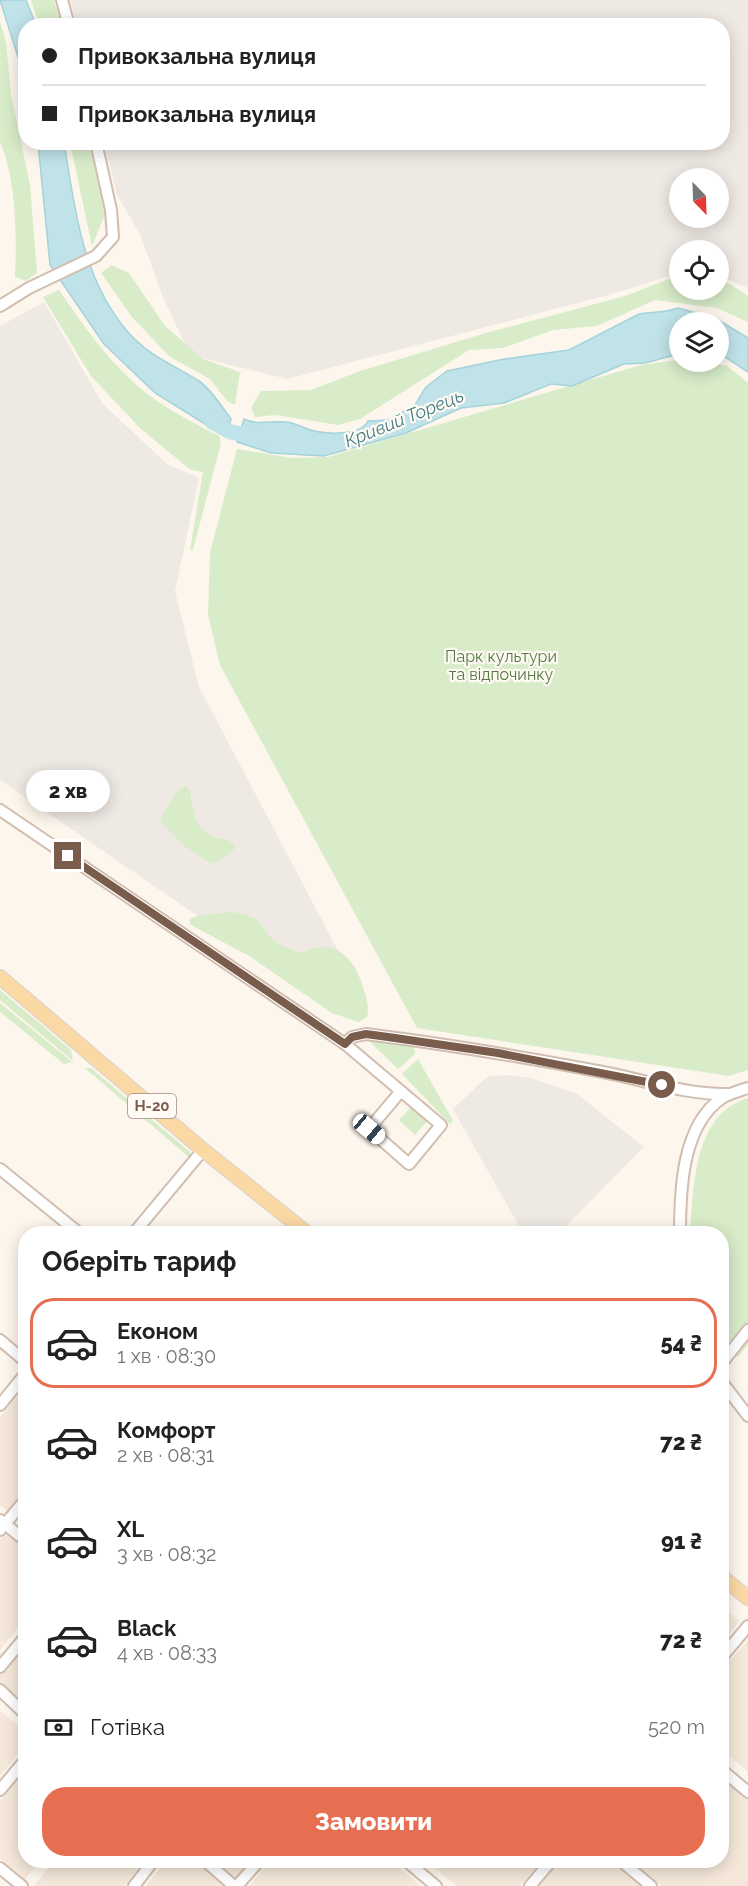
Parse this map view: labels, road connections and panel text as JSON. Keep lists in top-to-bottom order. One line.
{"streets":{"main road":["Н-20"]},"water":["Кривий Торець"],"parks":["Парк культури та відпочинку"],"north":"bottom right","page":{"banner":["Привокзальна вулиця","Привокзальна вулиця"],"bubble":"2 хв","heading":"Оберіть тариф","list":[{"name":"Економ","note":"1 хв · 08:30","value":"54 ₴"},{"name":"Комфорт","note":"2 хв · 08:31","value":"72 ₴"},{"name":"XL","note":"3 хв · 08:32","value":"91 ₴"},{"name":"Black","note":"4 хв · 08:33","value":"72 ₴"}],"pay":["Готівка","520 m"],"buttons":"Замовити"}}
